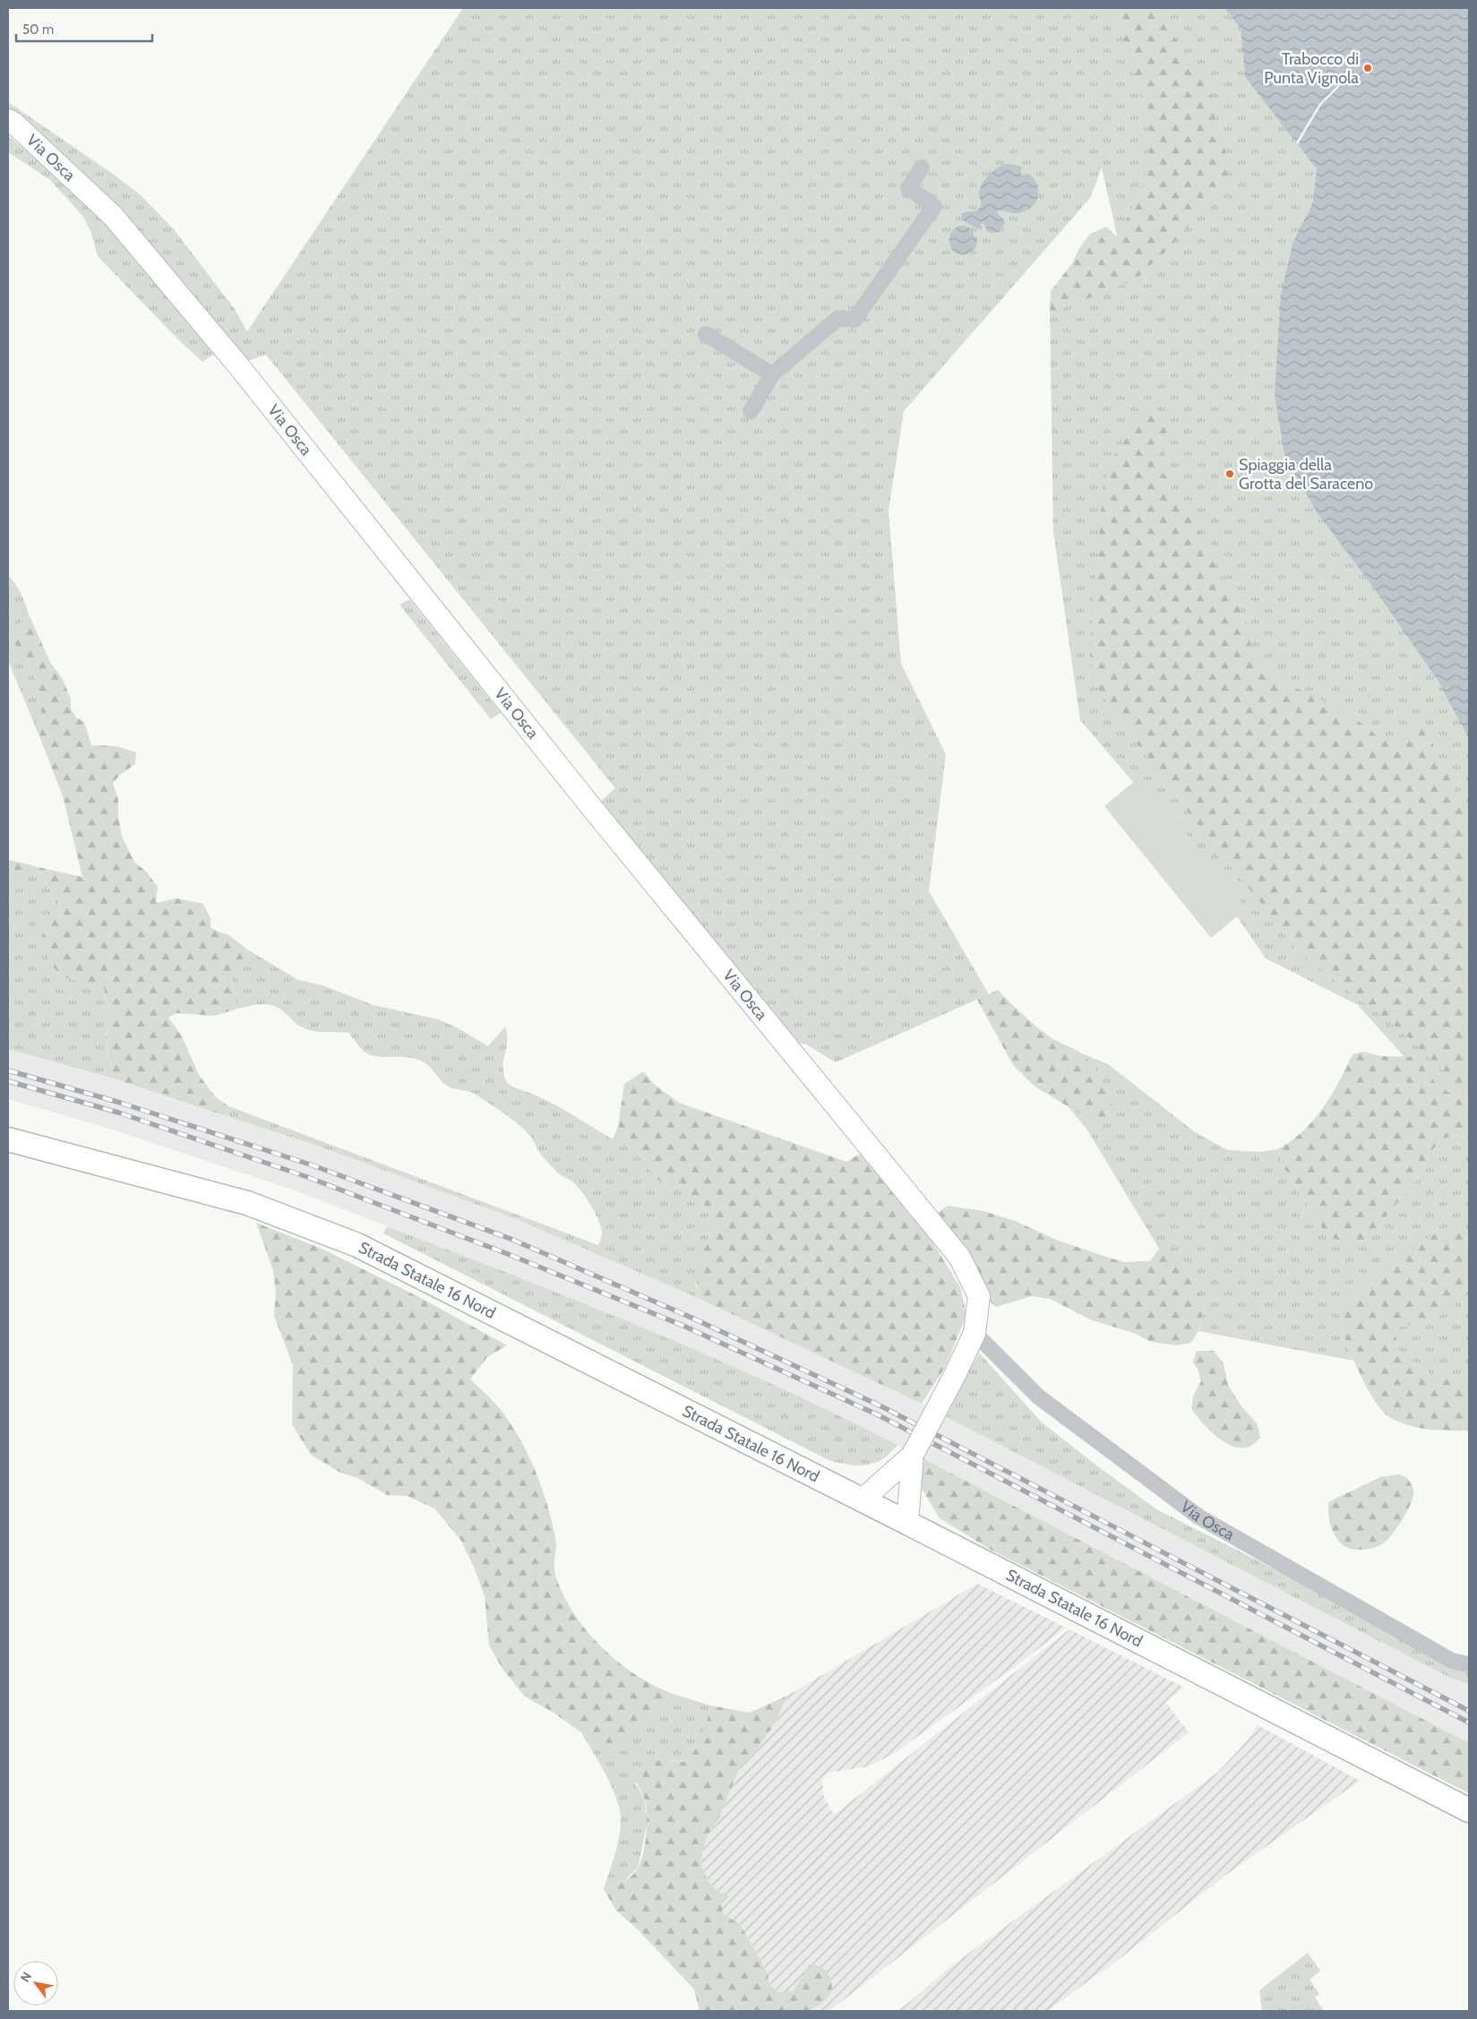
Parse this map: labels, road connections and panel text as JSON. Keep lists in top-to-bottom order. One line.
{"streets":{"main road":["Strada Statale 16 Nord"],"street":["Via Osca"]},"places":["Trabocco di Punta Vignola","Spiaggia della Grotta del Saraceno"],"scale_bar":"50 m","north":"top left"}
